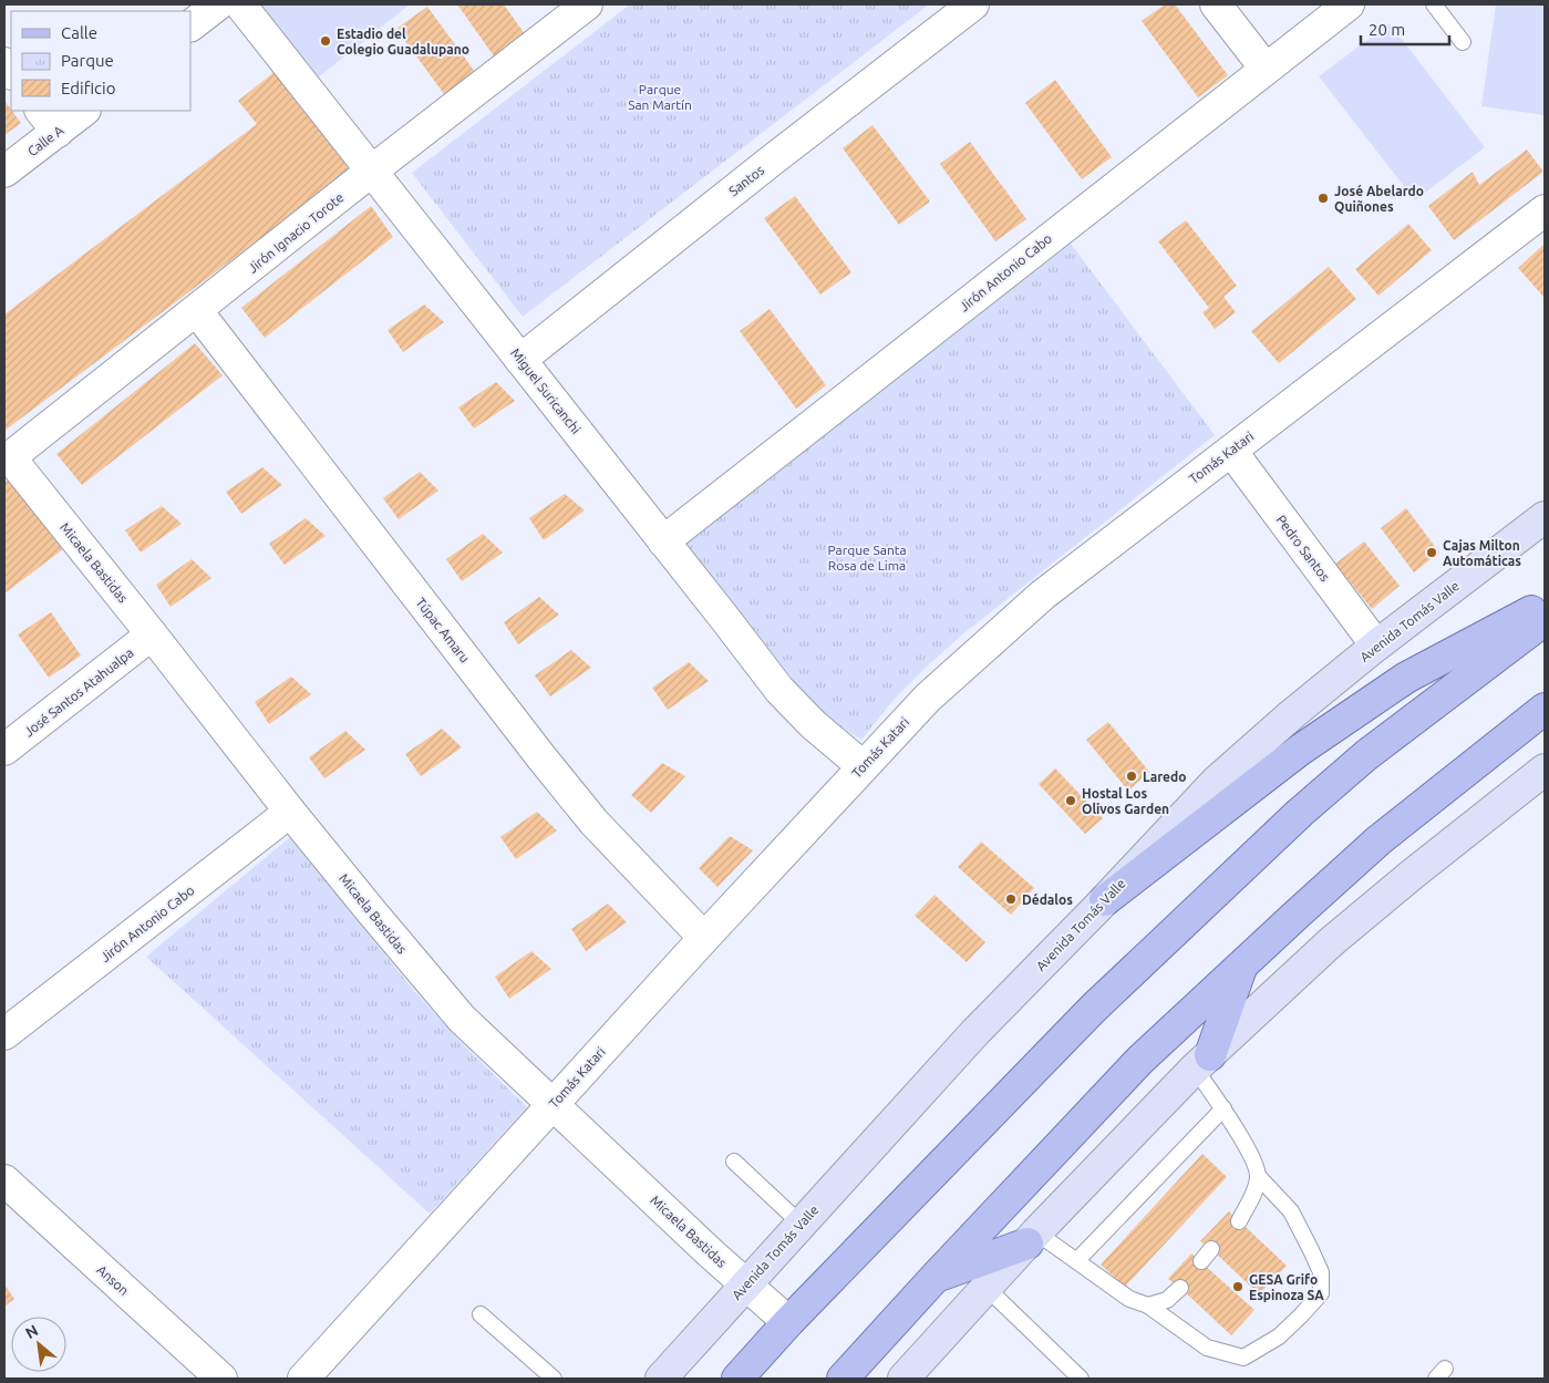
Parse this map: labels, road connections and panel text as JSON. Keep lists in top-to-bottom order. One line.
{"streets":{"main road":["Avenida Tomás Valle"],"street":["Calle A","Santos","Jirón Ignacio Torote","Jirón Antonio Cabo","Miguel Suricanchi","Tomás Katari","Pedro Santos","Micaela Bastidas","Túpac Amaru","José Santos Atahualpa","Anson"]},"crossings":[["Santos","Miguel Suricanchi"],["Jirón Ignacio Torote","Miguel Suricanchi"],["Jirón Ignacio Torote","Micaela Bastidas"],["Jirón Ignacio Torote","Túpac Amaru"],["Jirón Antonio Cabo","Miguel Suricanchi"],["Jirón Antonio Cabo","Micaela Bastidas"],["Miguel Suricanchi","Tomás Katari"],["Tomás Katari","Pedro Santos"],["Tomás Katari","Micaela Bastidas"],["Tomás Katari","Túpac Amaru"],["Pedro Santos","Avenida Tomás Valle"],["Micaela Bastidas","Avenida Tomás Valle"],["Micaela Bastidas","José Santos Atahualpa"]],"parks":["Parque San Martín","Parque Santa Rosa de Lima"],"places":["Estadio del Colegio Guadalupano","José Abelardo Quiñones","Cajas Milton Automáticas","Laredo","Hostal Los Olivos Garden","Dédalos","GESA Grifo Espinoza SA"],"legend":["Calle","Parque","Edificio"],"scale_bar":"20 m","north":"top left"}
